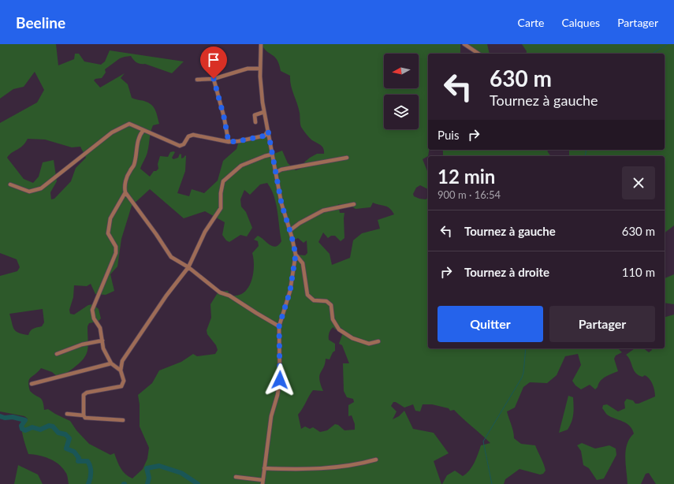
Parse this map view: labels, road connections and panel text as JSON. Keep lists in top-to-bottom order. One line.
{"north":"left","page":{"header":"Beeline","nav":["Carte","Calques","Partager"],"turn":["630 m","Tournez à gauche"],"then":"Puis","heading":["12 min","900 m · 16:54"],"list":[{"name":"Tournez à gauche","value":"630 m"},{"name":"Tournez à droite","value":"110 m"}],"buttons":["Quitter","Partager"]}}
